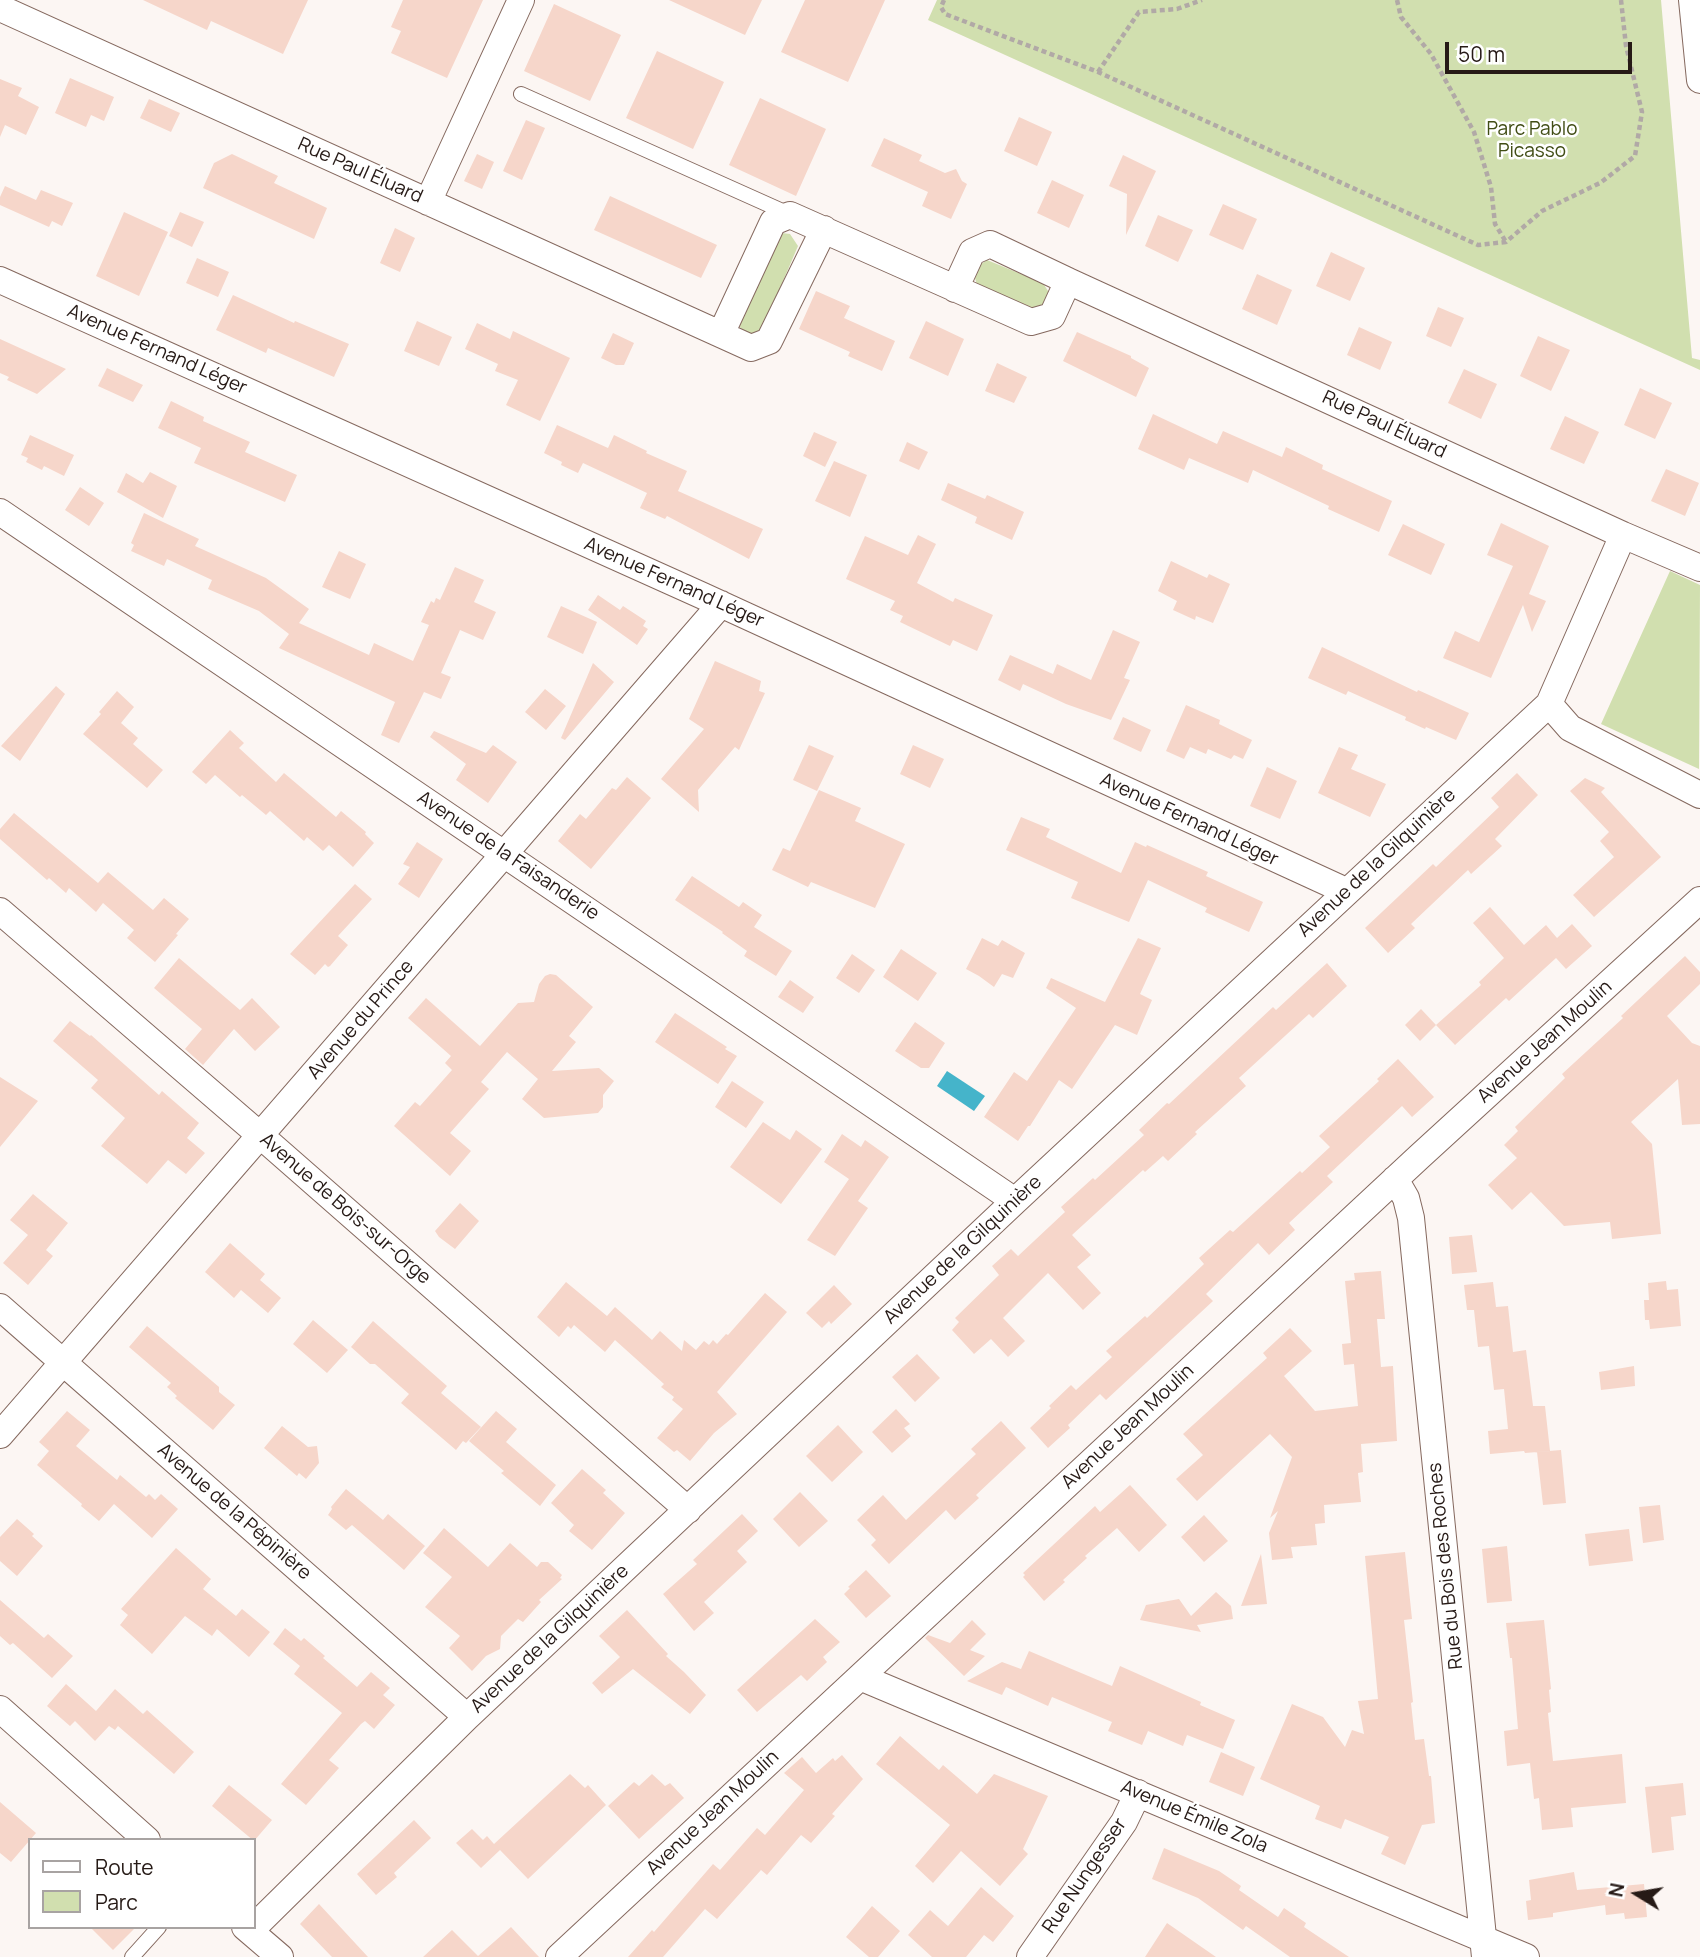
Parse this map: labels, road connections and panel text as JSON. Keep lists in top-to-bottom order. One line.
{"streets":{"street":["Rue Paul Éluard","Avenue Fernand Léger","Avenue de la Faisanderie","Avenue de la Gilquinière","Avenue du Prince","Avenue Jean Moulin","Avenue de Bois-sur-Orge","Avenue de la Pépinière","Rue du Bois des Roches","Avenue Émile Zola","Rue Nungesser"]},"crossings":[["Rue Paul Éluard","Avenue de la Gilquinière"],["Avenue Fernand Léger","Avenue de la Gilquinière"],["Avenue Fernand Léger","Avenue du Prince"],["Avenue de la Faisanderie","Avenue de la Gilquinière"],["Avenue de la Faisanderie","Avenue du Prince"],["Avenue de la Gilquinière","Avenue de Bois-sur-Orge"],["Avenue de la Gilquinière","Avenue de la Pépinière"],["Avenue du Prince","Avenue de Bois-sur-Orge"],["Avenue du Prince","Avenue de la Pépinière"],["Avenue Jean Moulin","Rue du Bois des Roches"],["Avenue Jean Moulin","Avenue Émile Zola"],["Rue du Bois des Roches","Avenue Émile Zola"],["Avenue Émile Zola","Rue Nungesser"]],"parks":["Parc Pablo Picasso"],"legend":["Route","Parc"],"scale_bar":"50 m","north":"left"}
